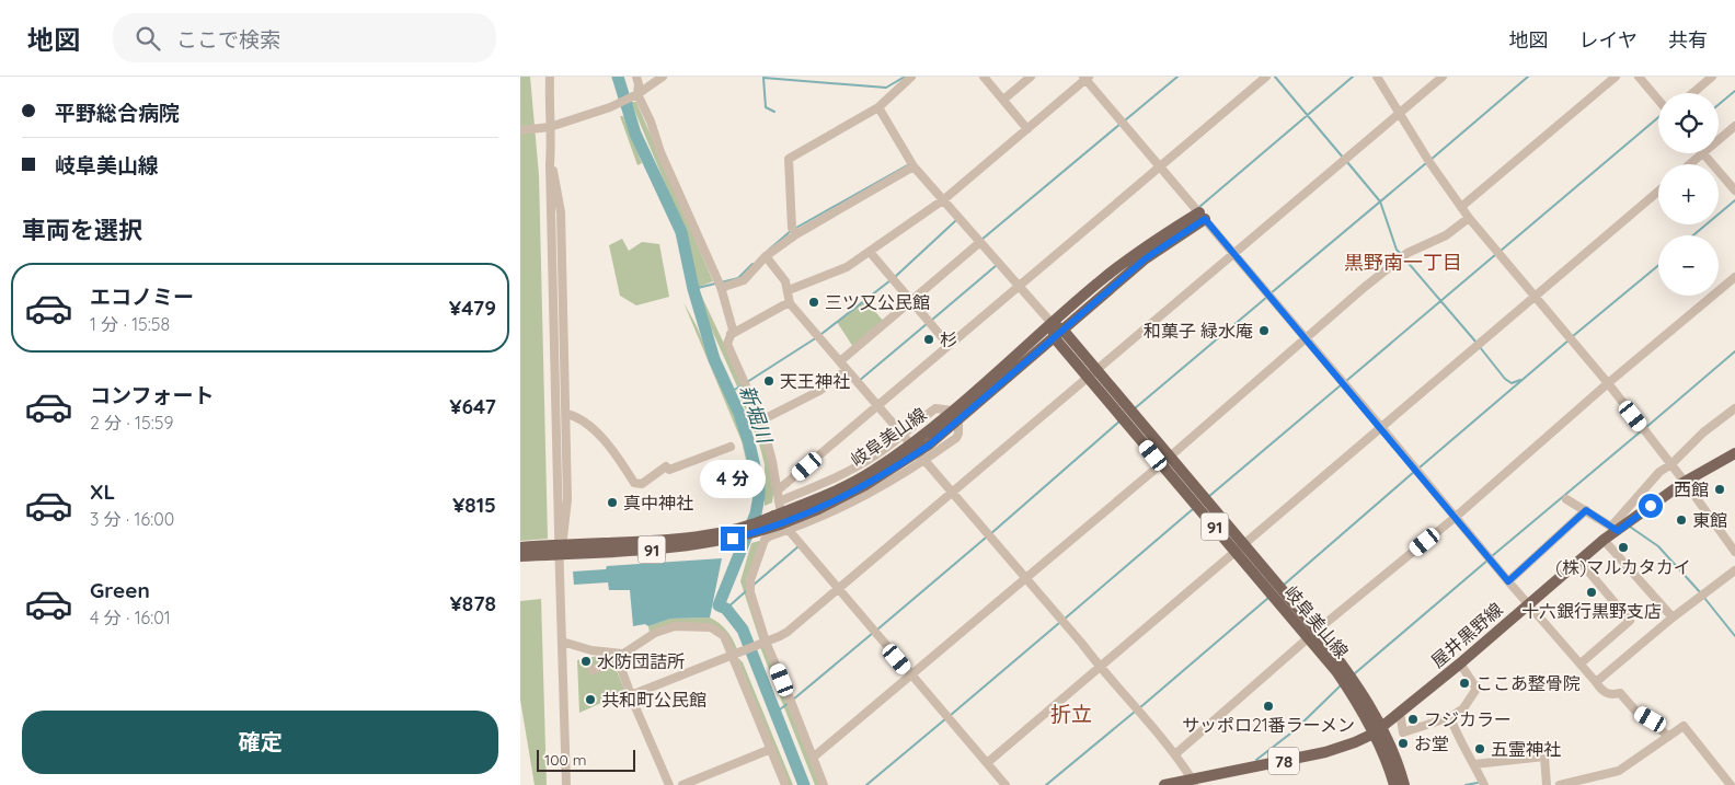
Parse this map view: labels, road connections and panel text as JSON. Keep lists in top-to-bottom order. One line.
{"streets":{"main road":["岐阜美山線","91","屋井黒野線","78"]},"crossings":[["岐阜美山線","屋井黒野線"],["岐阜美山線","78"],["屋井黒野線","78"]],"districts":["黒野南一丁目","折立"],"water":["新堀川"],"places":["三ツ又公民館","和菓子 緑水庵","杉","天王神社","西館","真中神社","東館","(株)マルカタカイ","十六銀行黒野支店","水防団詰所","ここあ整骨院","共和町公民館","サッポロ21番ラーメン","フジカラー","お堂","五霊神社"],"scale_bar":"100 m","page":{"header":"地図","search":"ここで検索","nav":["地図","レイヤ","共有"],"banner":["平野総合病院","岐阜美山線"],"map_buttons":["+","−"],"heading":"車両を選択","list":[{"name":"エコノミー","note":"1 分 · 15:58","value":"¥479"},{"name":"コンフォート","note":"2 分 · 15:59","value":"¥647"},{"name":"XL","note":"3 分 · 16:00","value":"¥815"},{"name":"Green","note":"4 分 · 16:01","value":"¥878"}],"bubble":"4 分","buttons":"確定","scale":"100 m"}}
